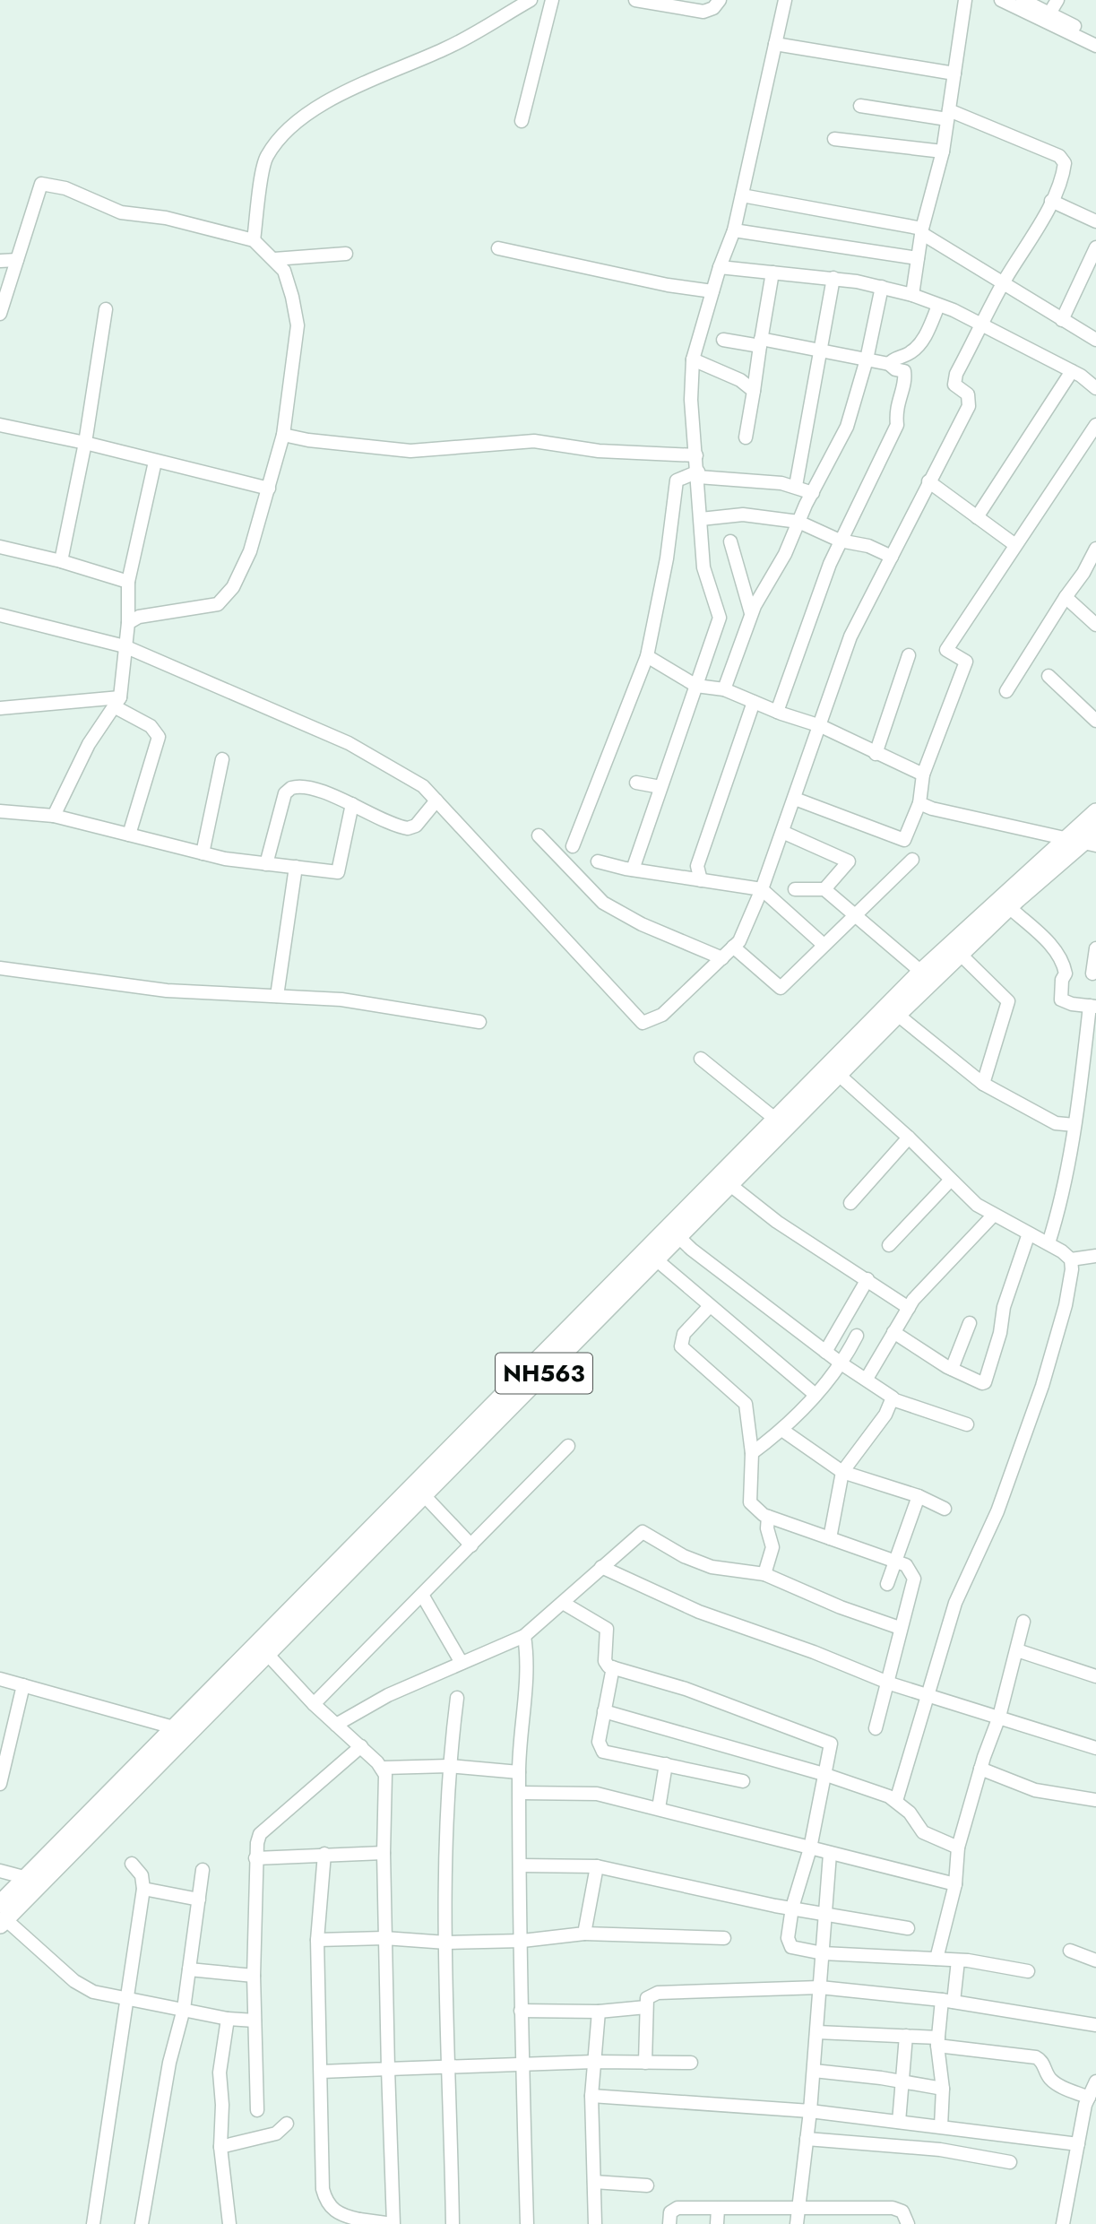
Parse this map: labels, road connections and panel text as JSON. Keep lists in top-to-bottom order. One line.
{"streets":{"highway":["NH563"]}}
